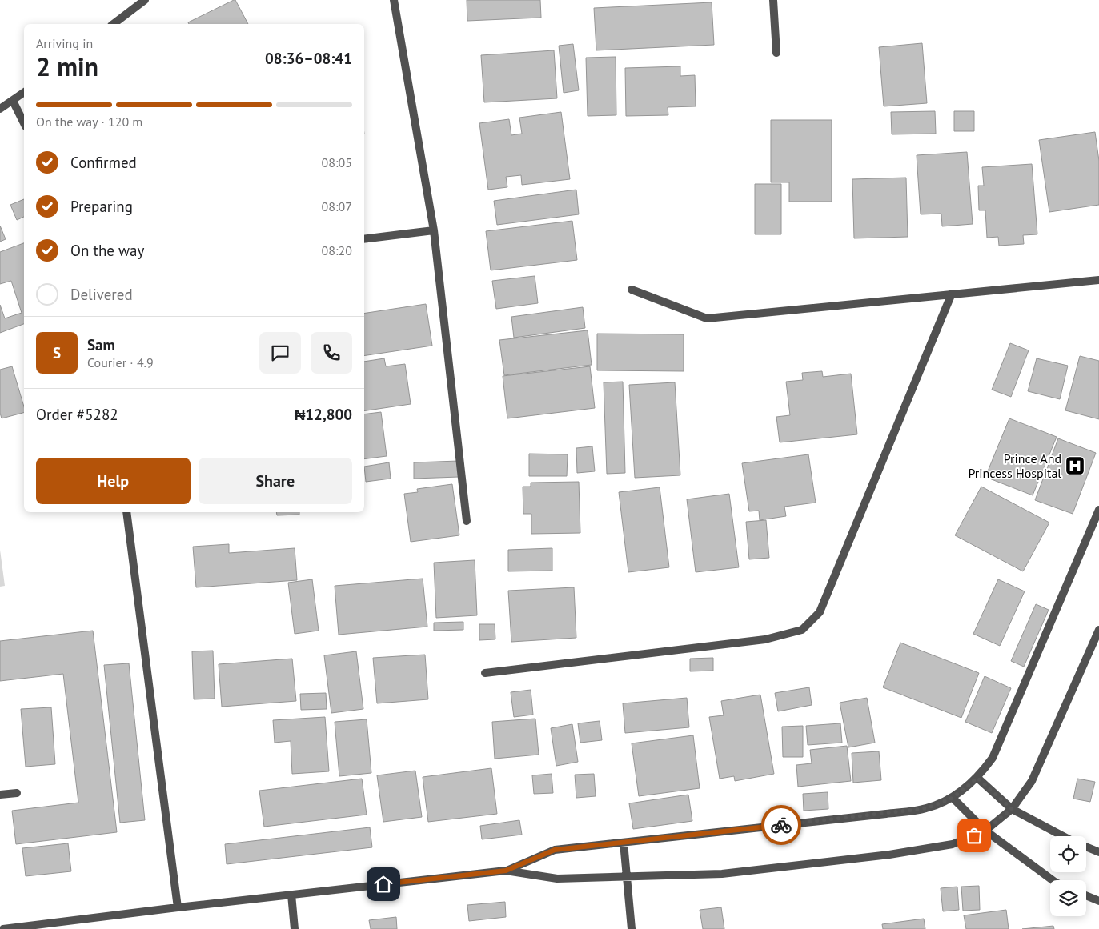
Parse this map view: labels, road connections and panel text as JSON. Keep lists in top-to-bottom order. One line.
{"places":{"hospital":["Prince And Princess Hospital"]},"page":{"heading":["2 min","Arriving in","08:36–08:41"],"panel":["Sam","Courier · 4.9","Order #5282","₦12,800"],"bar":"On the way · 120 m","list":[["Confirmed","08:05"],["Preparing","08:07"],["On the way","08:20"],"Delivered"],"round":"S","buttons":["Help","Share"]}}
